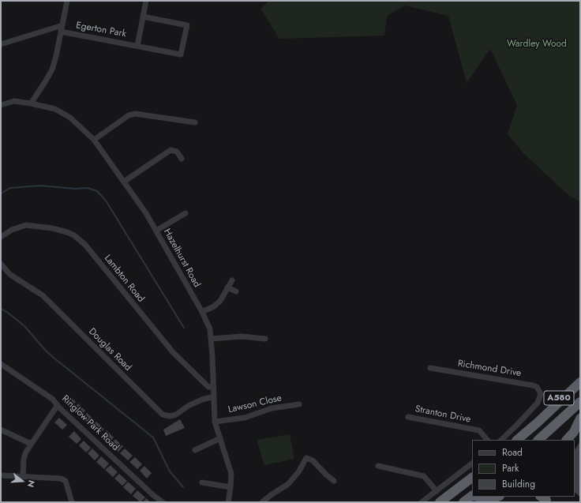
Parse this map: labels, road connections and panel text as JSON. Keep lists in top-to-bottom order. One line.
{"streets":{"highway":["A580"],"street":["Egerton Park","Hazelhurst Road","Lambton Road","Douglas Road","Richmond Drive","Lawson Close","Stranton Drive","Ringlow Park Road"]},"crossings":[["Hazelhurst Road","Lambton Road"],["Hazelhurst Road","Douglas Road"],["Hazelhurst Road","Lawson Close"]],"parks":["Wardley Wood"],"legend":["Road","Park","Building"],"north":"right"}
